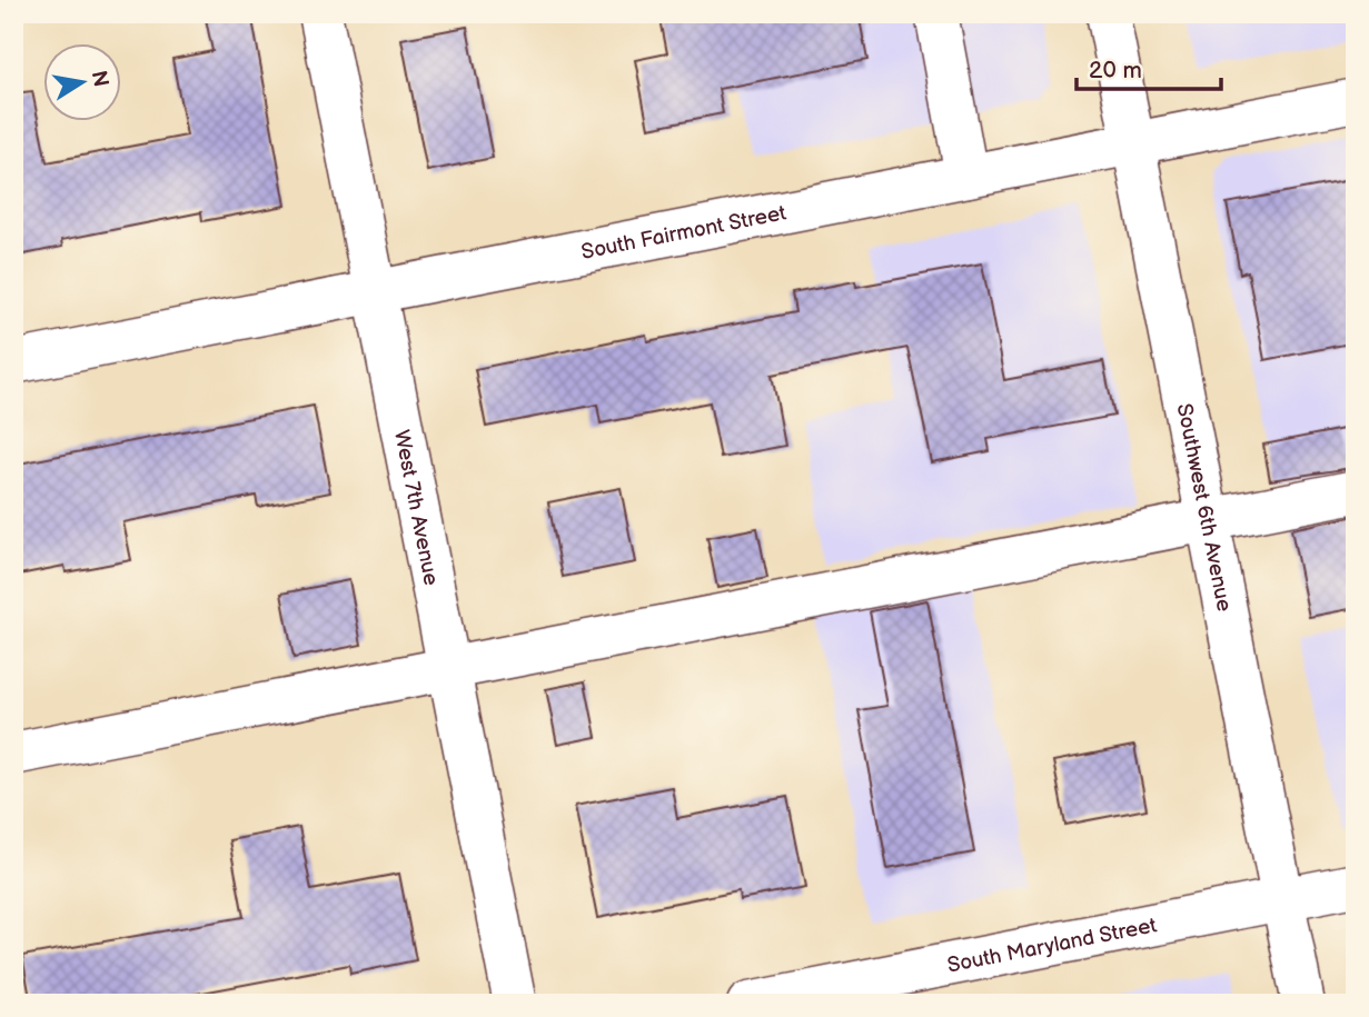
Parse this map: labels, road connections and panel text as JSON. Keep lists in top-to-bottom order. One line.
{"streets":{"street":["South Fairmont Street","West 7th Avenue","Southwest 6th Avenue","South Maryland Street"]},"crossings":[["South Fairmont Street","West 7th Avenue"],["South Fairmont Street","Southwest 6th Avenue"],["Southwest 6th Avenue","South Maryland Street"]],"scale_bar":"20 m","north":"right"}
